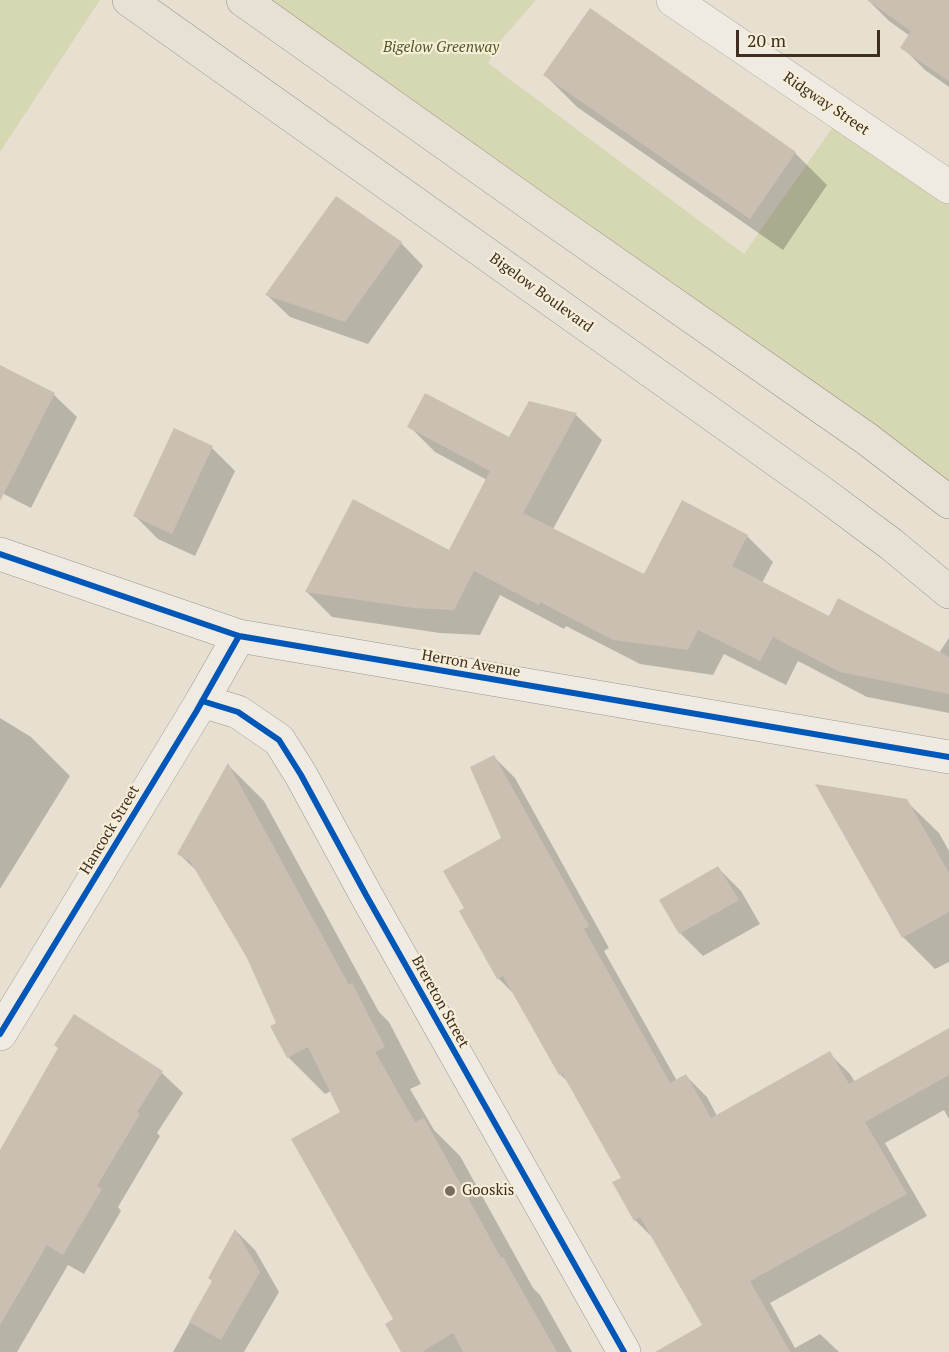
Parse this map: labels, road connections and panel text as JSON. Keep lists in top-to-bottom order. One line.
{"streets":{"main road":["Bigelow Boulevard"],"street":["Ridgway Street","Herron Avenue","Hancock Street","Brereton Street"]},"crossings":[["Herron Avenue","Hancock Street"],["Hancock Street","Brereton Street"]],"parks":["Bigelow Greenway"],"places":["Gooskis"],"scale_bar":"20 m"}
